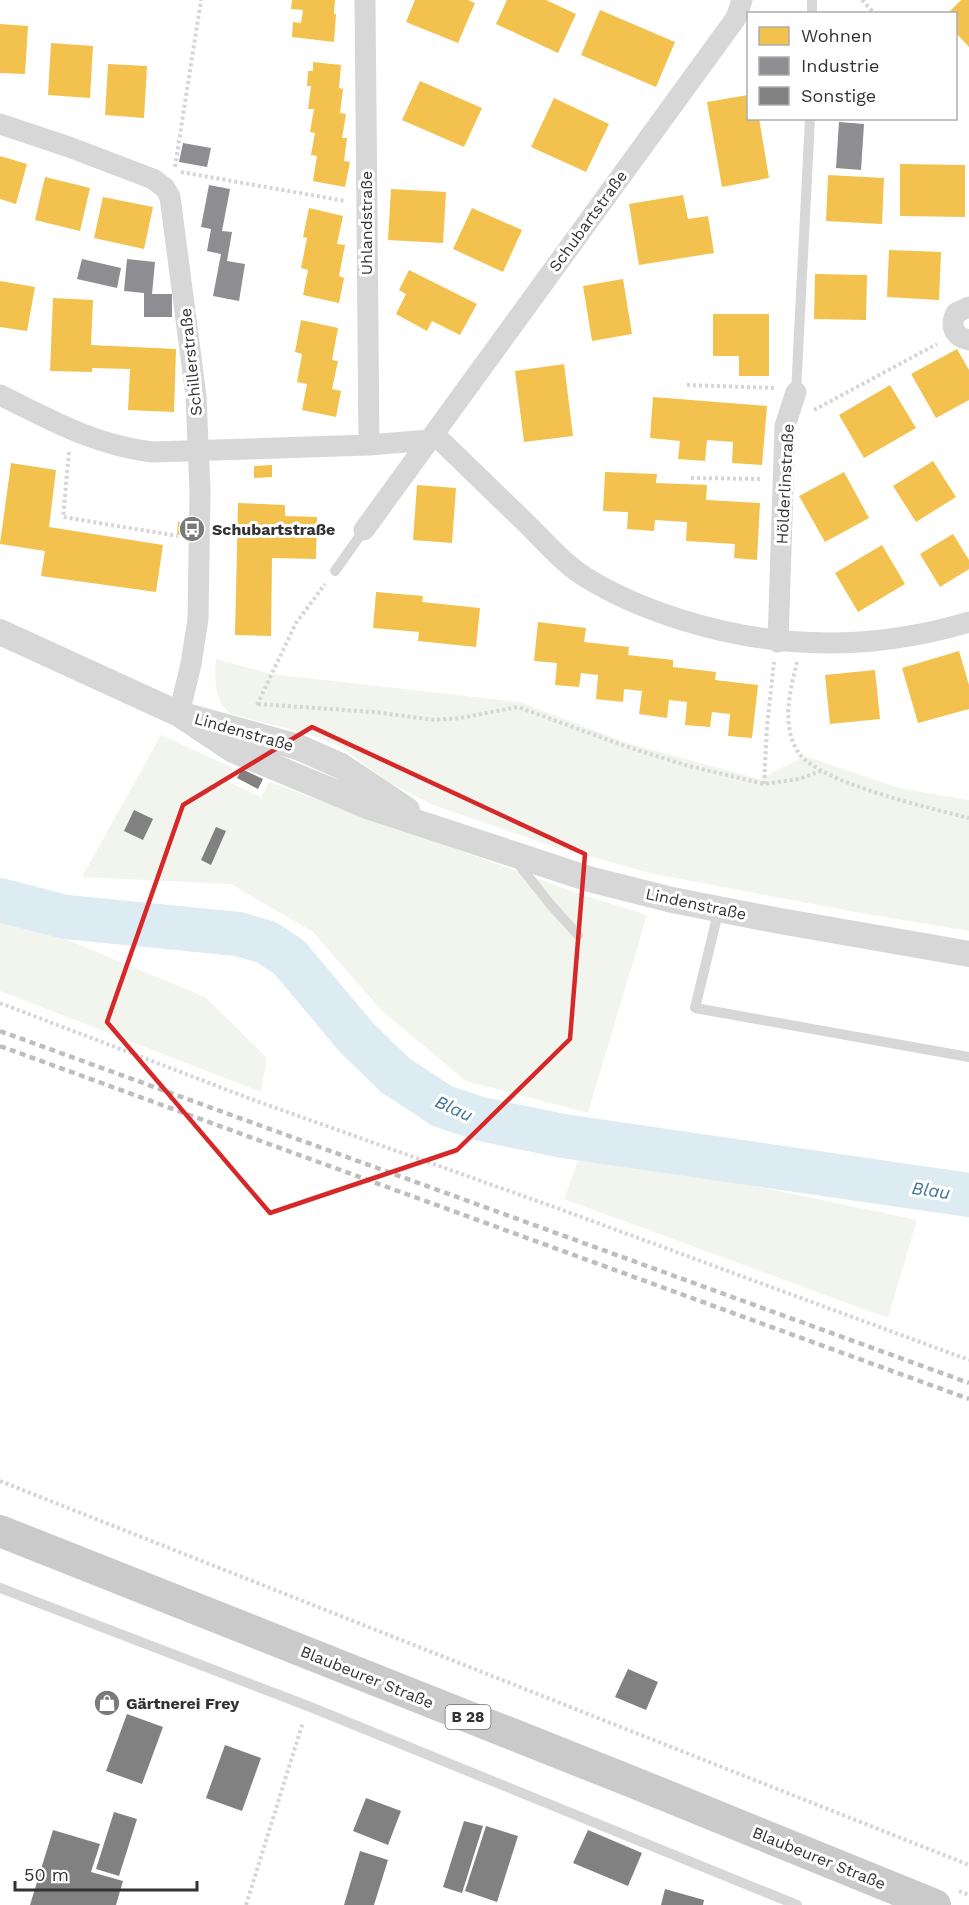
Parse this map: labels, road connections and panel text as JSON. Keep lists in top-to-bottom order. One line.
{"streets":{"main road":["Blaubeurer Straße","B 28"],"street":["Schubartstraße","Uhlandstraße","Schillerstraße","Hölderlinstraße","Lindenstraße"]},"crossings":[["Schillerstraße","Lindenstraße"]],"water":["Blau"],"places":{"bus stop":["Schubartstraße"],"shop":["Gärtnerei Frey"]},"legend":["Wohnen","Industrie","Sonstige"],"scale_bar":"50 m"}
